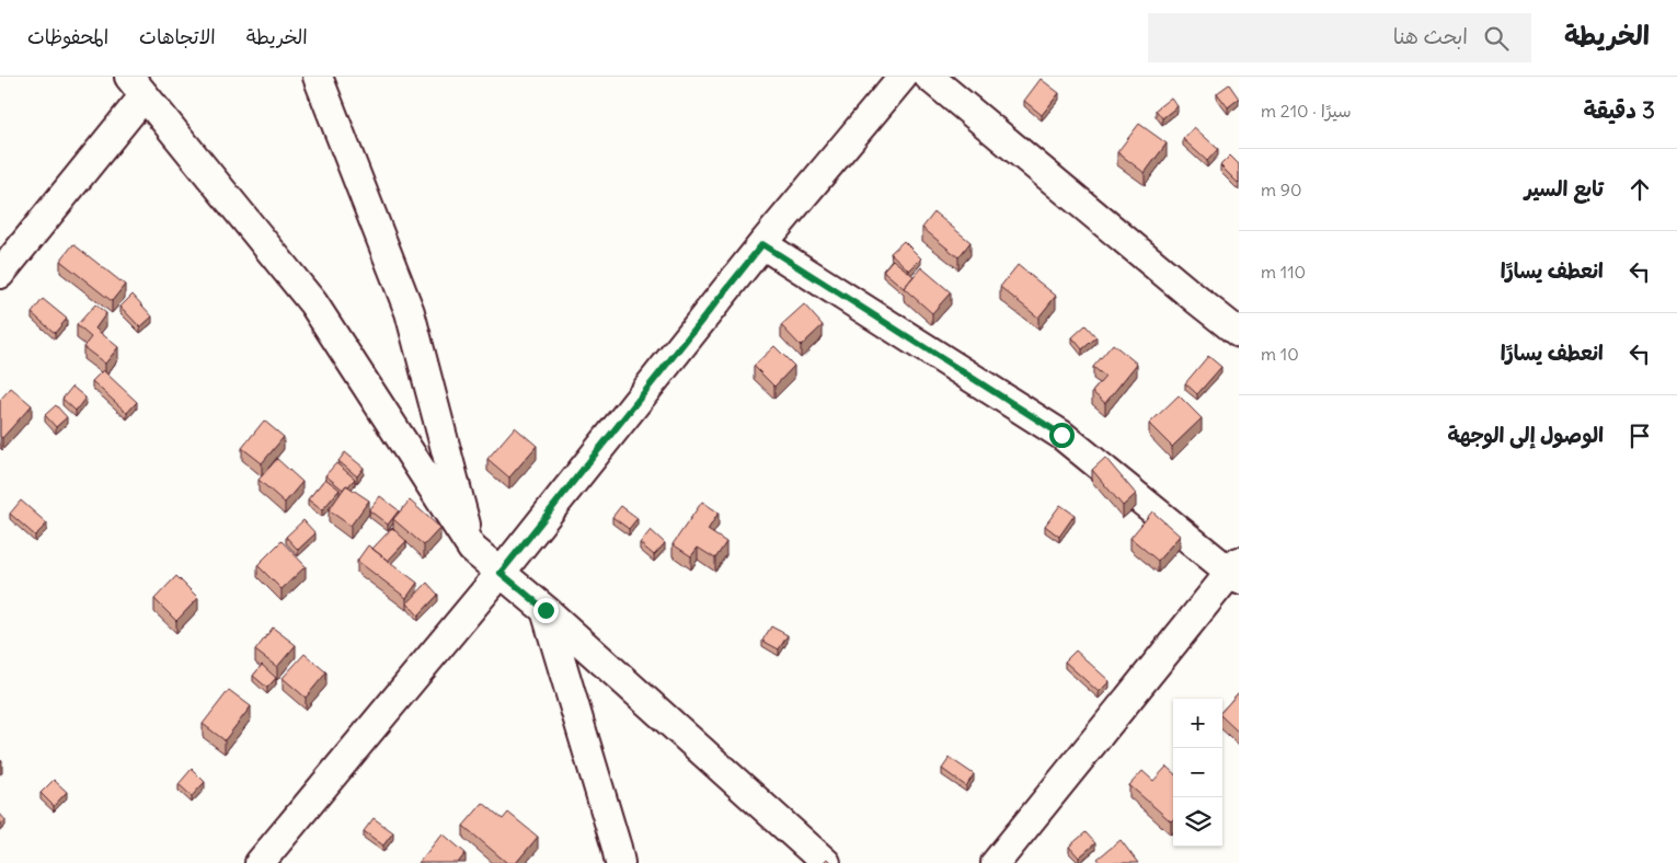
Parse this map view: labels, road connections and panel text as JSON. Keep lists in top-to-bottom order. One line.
{"page":{"header":"الخريطة","search":"ابحث هنا","nav":["الخريطة","الاتجاهات","المحفوظات"],"heading":["3 دقيقة","سيرًا · 210 m"],"list":[["تابع السير","90 m"],["انعطف يسارًا","110 m"],["انعطف يسارًا","10 m"],"الوصول إلى الوجهة"],"map_buttons":["+","−"]}}
